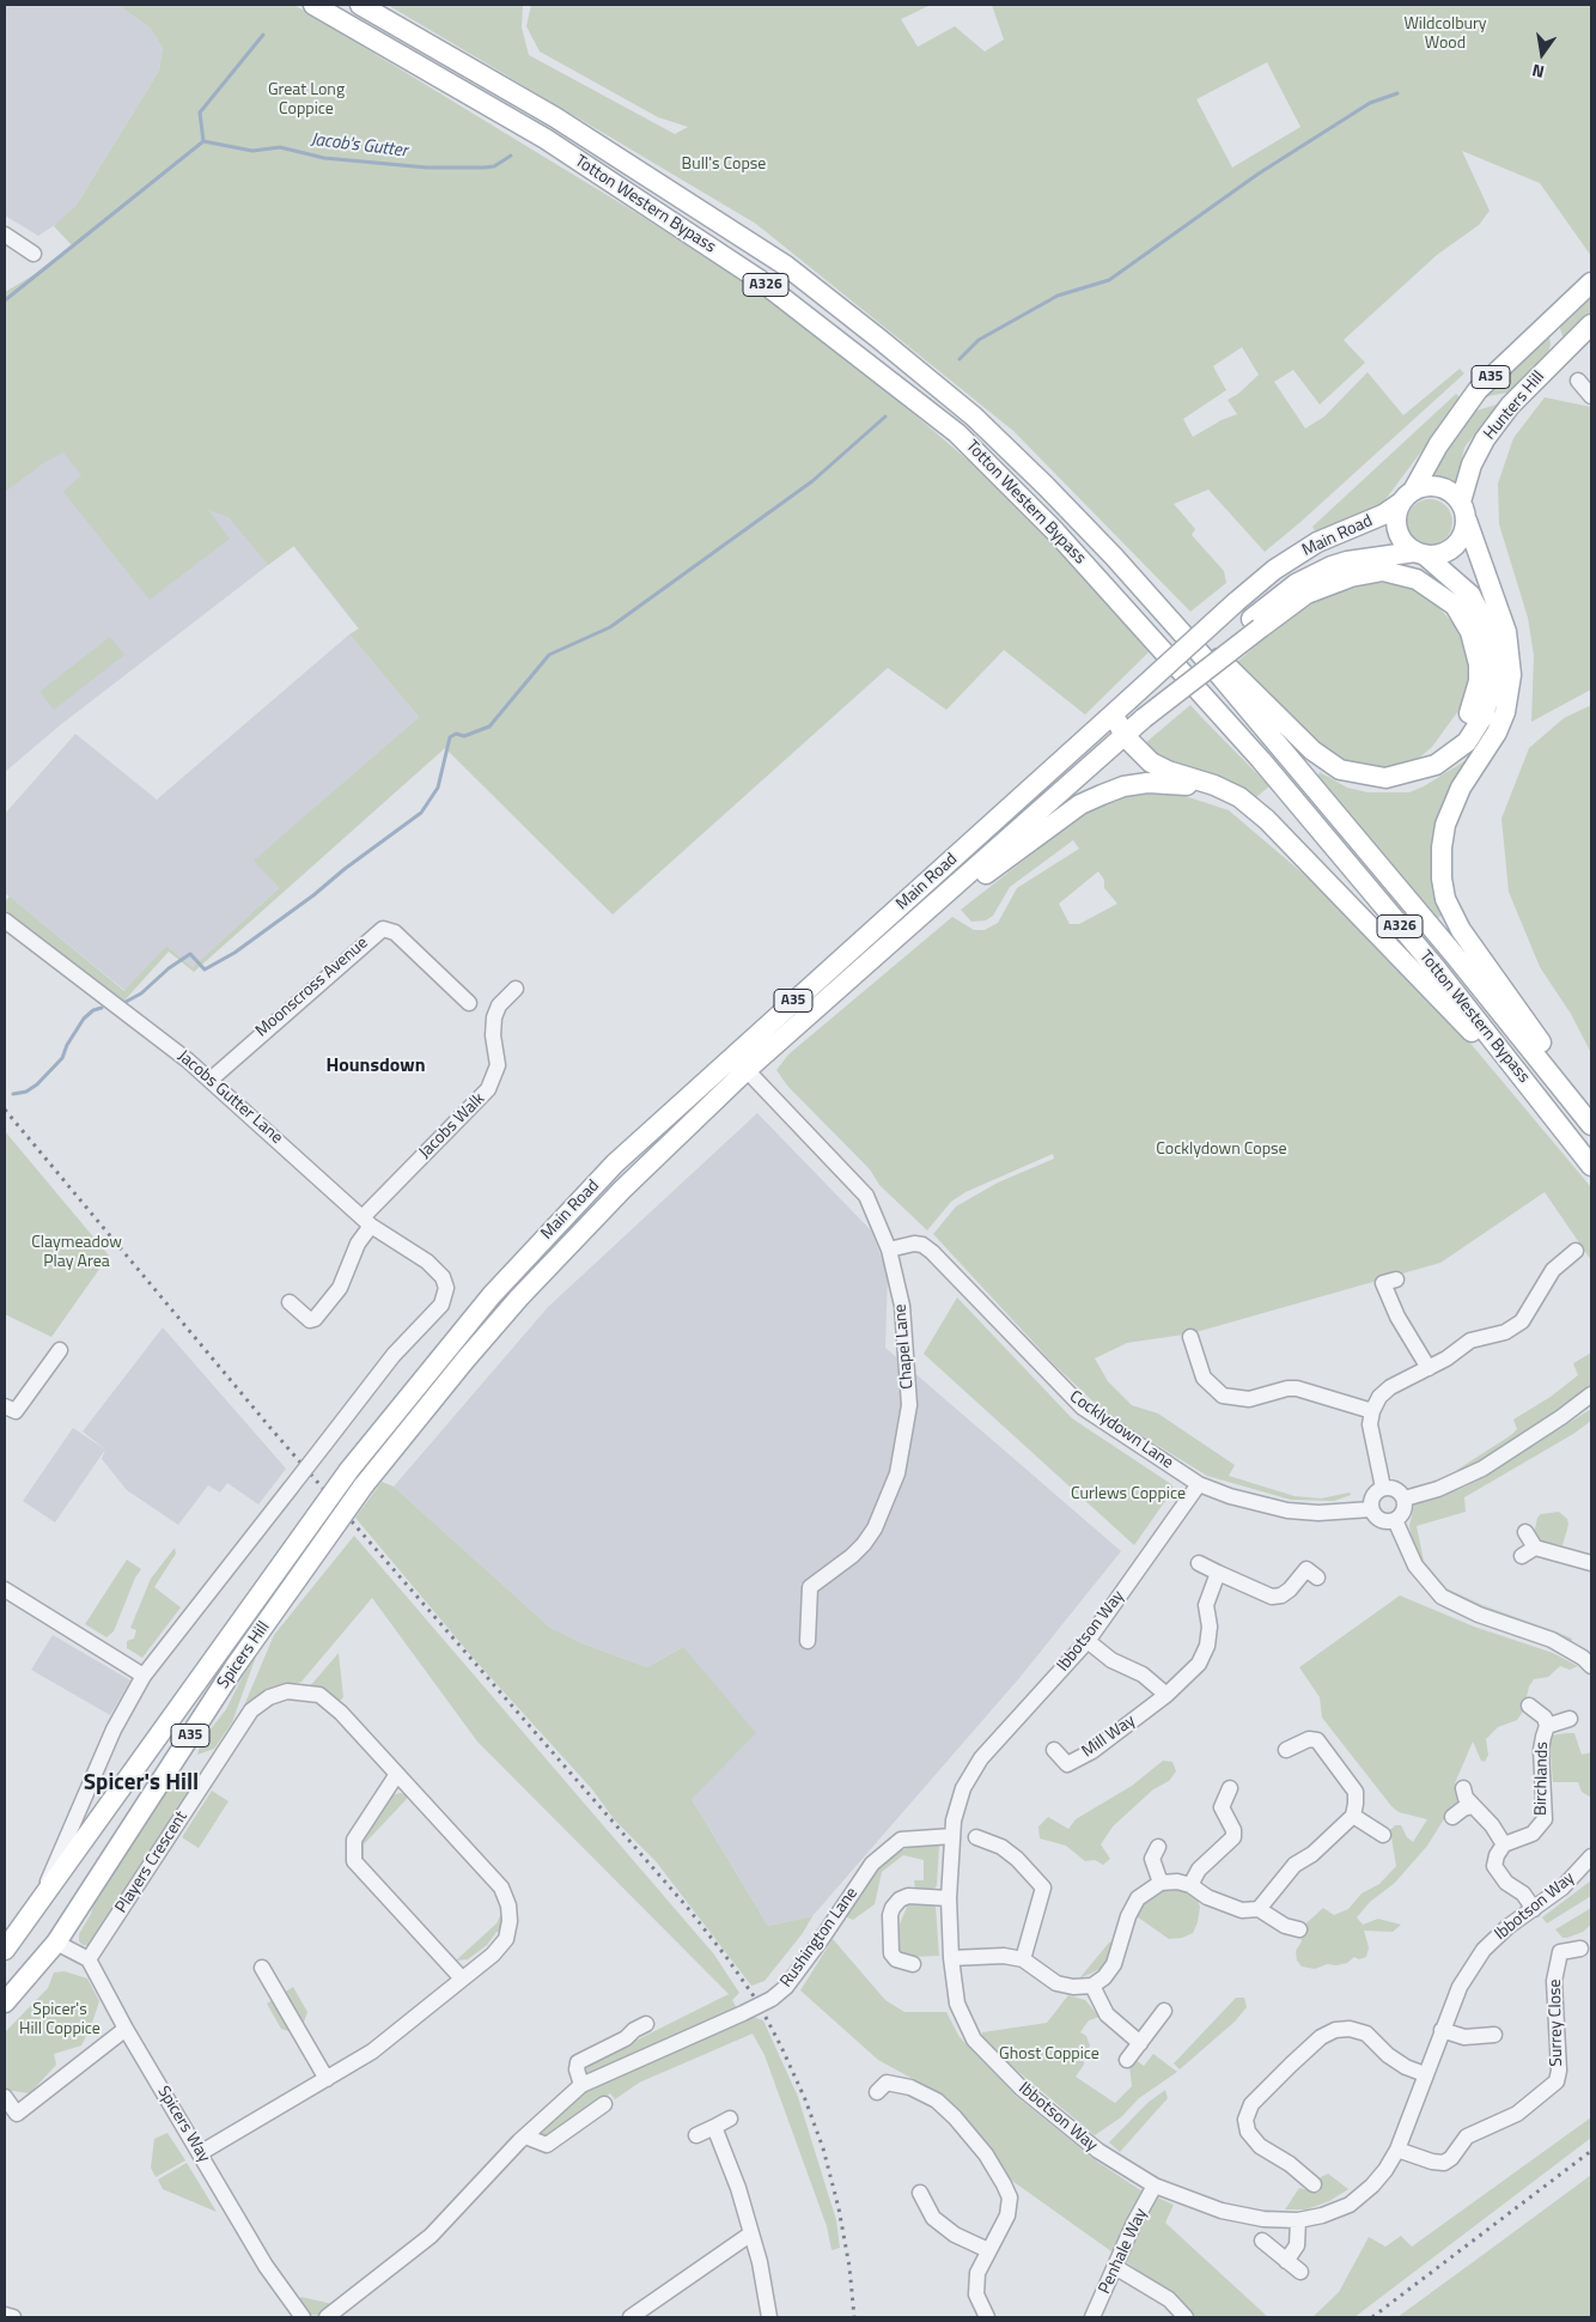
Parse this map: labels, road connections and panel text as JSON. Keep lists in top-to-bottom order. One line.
{"streets":{"main road":["Totton Western Bypass","A326","A35","Hunters Hill","Main Road","Spicers Hill"],"street":["Moonscross Avenue","Jacobs Gutter Lane","Jacobs Walk","Chapel Lane","Cocklydown Lane","Ibbotson Way","Mill Way","Birchlands","Players Crescent","Rushington Lane","Surrey Close","Spicers Way","Penhale Way"]},"crossings":[["Hunters Hill","Main Road"],["Main Road","Chapel Lane"],["Main Road","Spicers Hill"],["Moonscross Avenue","Jacobs Gutter Lane"],["Jacobs Gutter Lane","Jacobs Walk"],["Jacobs Gutter Lane","Spicers Hill"],["Chapel Lane","Cocklydown Lane"],["Cocklydown Lane","Ibbotson Way"],["Ibbotson Way","Rushington Lane"],["Ibbotson Way","Surrey Close"],["Ibbotson Way","Penhale Way"],["Players Crescent","Spicers Way"]],"districts":["Hounsdown","Spicer's Hill"],"water":["Jacob's Gutter"],"parks":["Wildcolbury Wood","Great Long Coppice","Bull's Copse","Cocklydown Copse","Claymeadow Play Area","Curlews Coppice","Spicer's Hill Coppice","Ghost Coppice"],"north":"bottom"}
